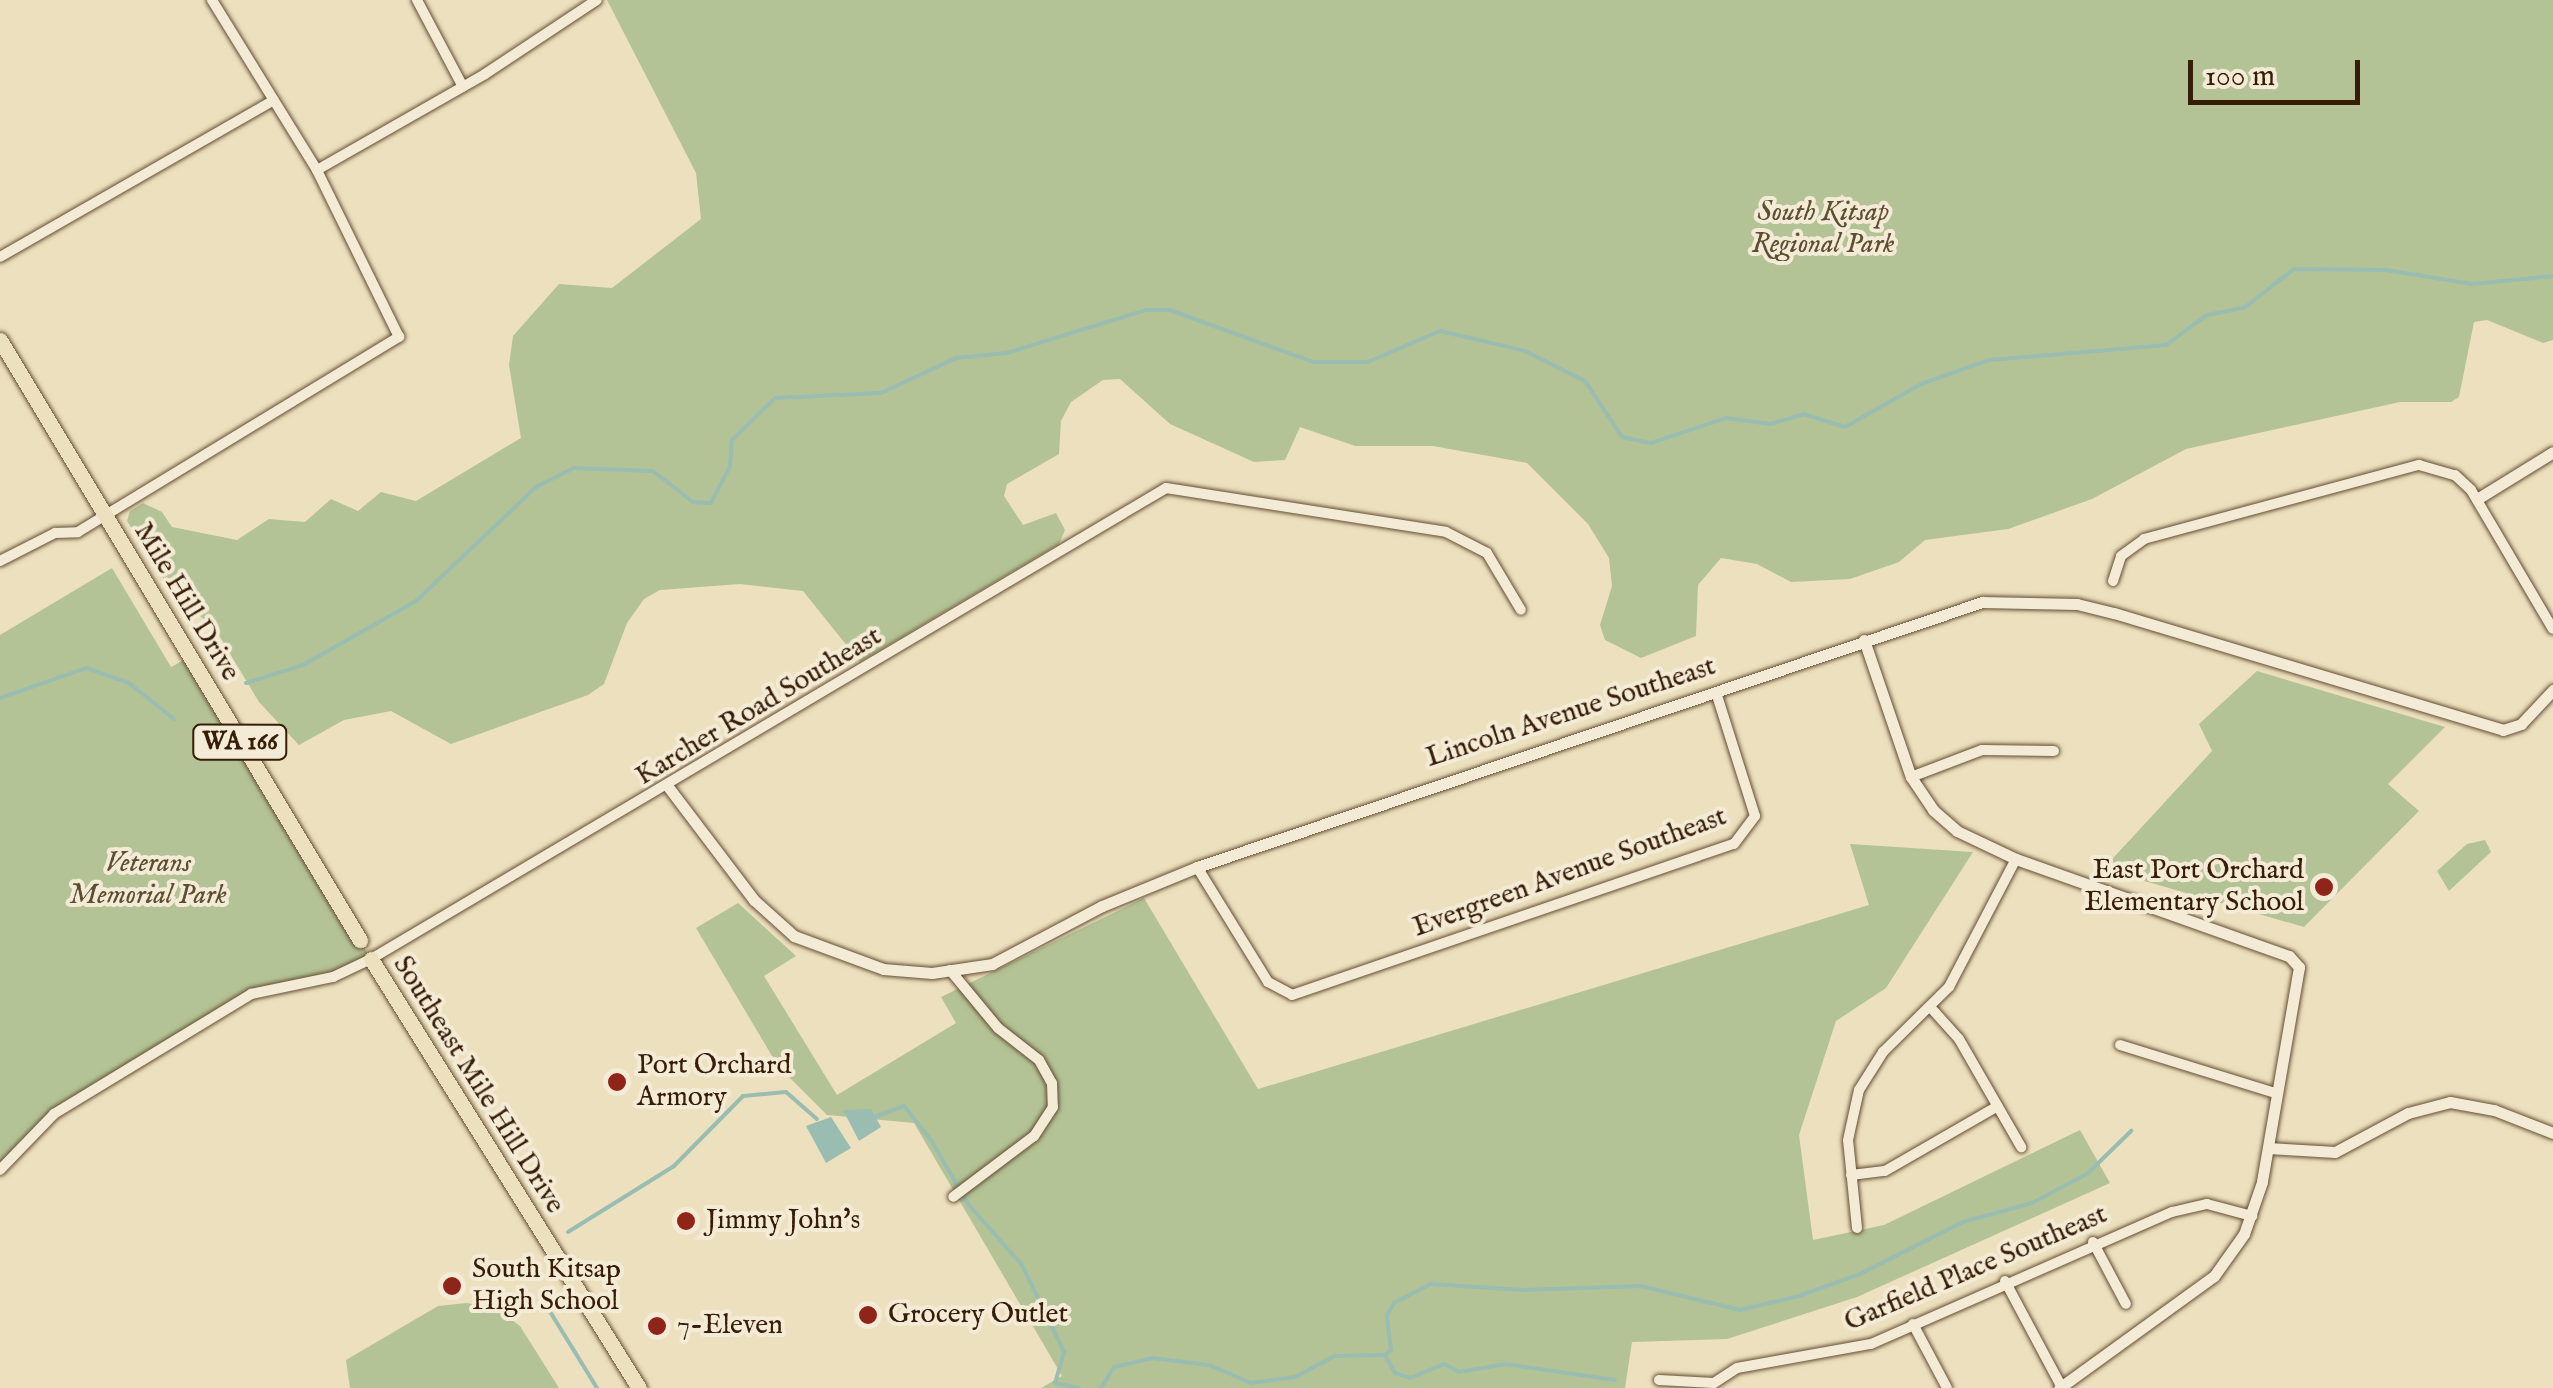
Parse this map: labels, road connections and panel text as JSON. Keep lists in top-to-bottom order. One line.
{"streets":{"main road":["Mile Hill Drive","WA 166","Southeast Mile Hill Drive"],"street":["Karcher Road Southeast","Lincoln Avenue Southeast","Evergreen Avenue Southeast","Garfield Place Southeast"]},"crossings":[["Karcher Road Southeast","Lincoln Avenue Southeast"],["Karcher Road Southeast","Southeast Mile Hill Drive"],["Lincoln Avenue Southeast","Evergreen Avenue Southeast"]],"parks":["South Kitsap Regional Park","Veterans Memorial Park"],"places":["East Port Orchard Elementary School","Port Orchard Armory","Jimmy John's","South Kitsap High School","Grocery Outlet","7-Eleven"],"scale_bar":"100 m"}
